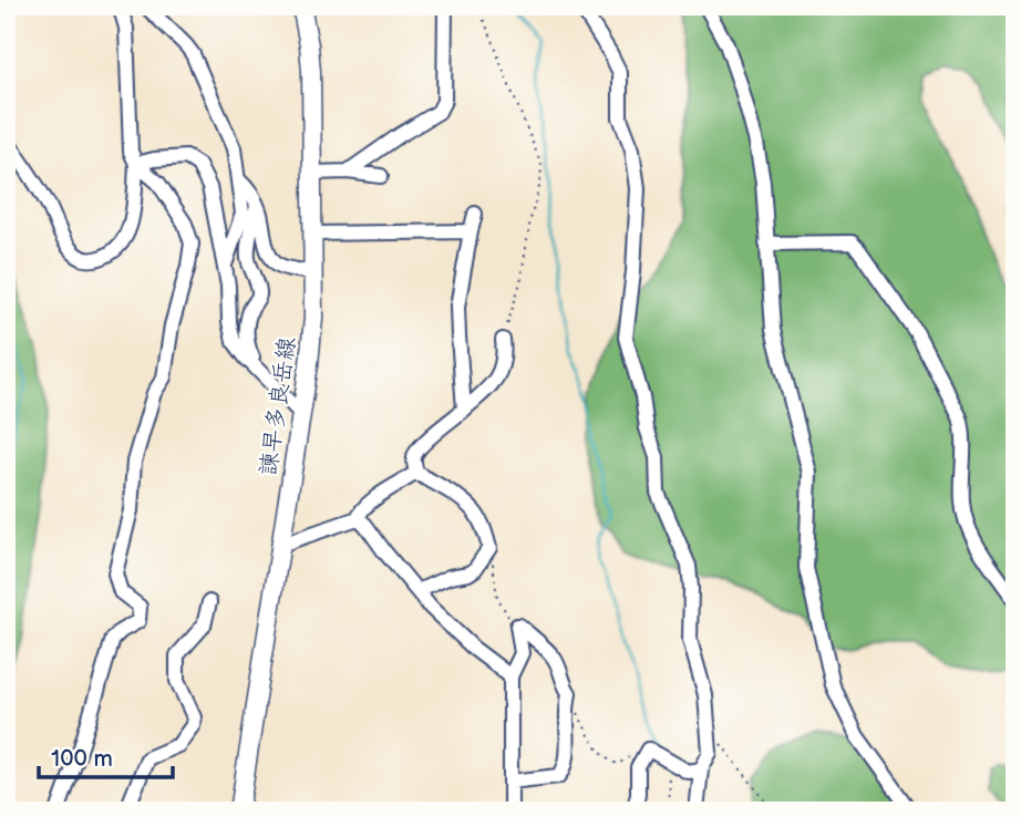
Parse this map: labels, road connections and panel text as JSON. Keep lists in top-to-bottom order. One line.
{"streets":{"main road":["諫早多良岳線"]},"scale_bar":"100 m"}
